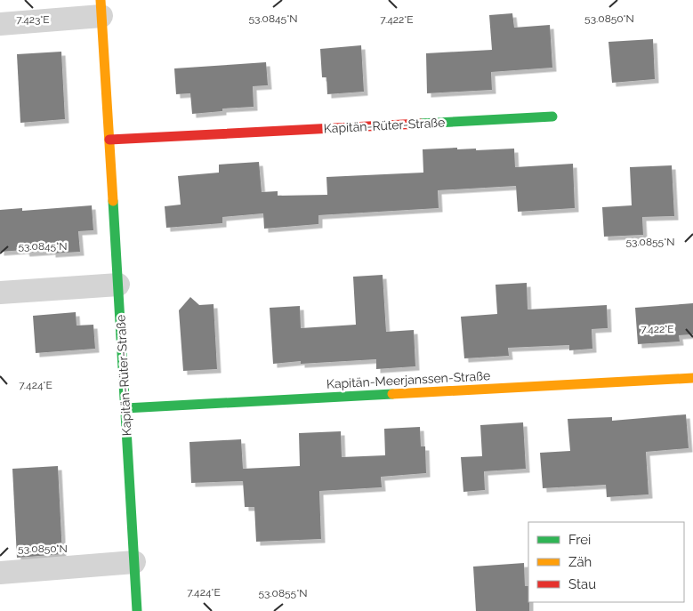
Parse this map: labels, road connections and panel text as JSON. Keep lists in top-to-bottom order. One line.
{"streets":{"street":["Kapitän-Rüter-Straße","Kapitän-Meerjanssen-Straße"]},"crossings":[["Kapitän-Rüter-Straße","Kapitän-Meerjanssen-Straße"]],"legend":["Frei","Zäh","Stau"],"coordinates":["53.0845°N","53.0850°N","7.423°E","7.422°E","53.0855°N","7.424°E"]}
